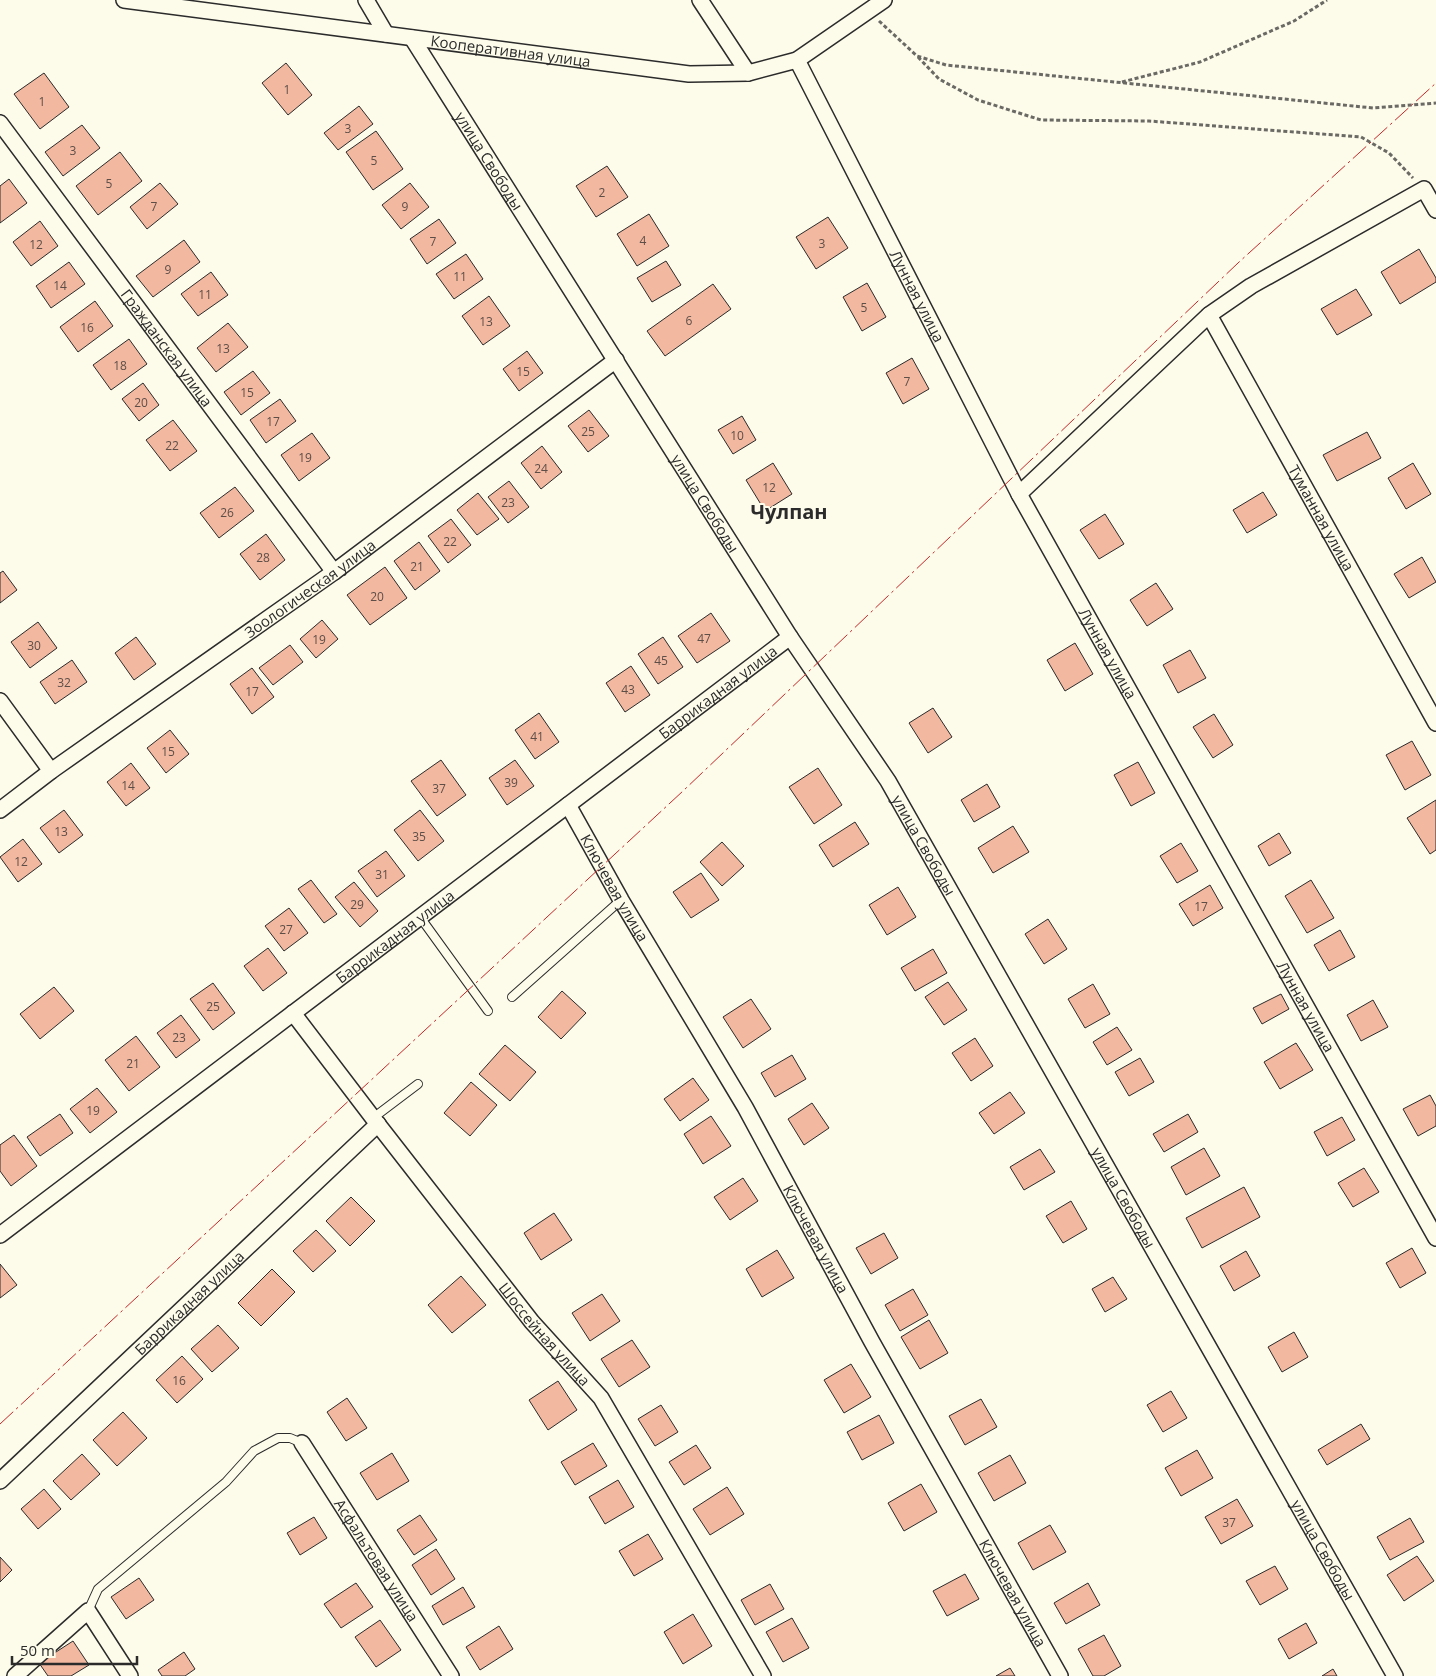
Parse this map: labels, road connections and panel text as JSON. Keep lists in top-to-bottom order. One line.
{"streets":{"street":["Кооперативная улица","улица Свободы","Лунная улица","Гражданская улица","Туманная улица","Зоологическая улица","Баррикадная улица","Ключевая улица","Шоссейная улица","Асфальтовая улица"]},"crossings":[["Кооперативная улица","улица Свободы"],["Кооперативная улица","Лунная улица"],["улица Свободы","Зоологическая улица"],["улица Свободы","Баррикадная улица"],["Гражданская улица","Зоологическая улица"],["Баррикадная улица","Ключевая улица"],["Баррикадная улица","Шоссейная улица"]],"districts":["Чулпан"],"house_numbers":["1","1","3","3","5","5","2","7","9","4","7","3","12","9","11","14","11","5","6","13","16","13","18","15","7","15","20","17","25","10","22","19","24","12","23","26","22","28","21","20","47","19","30","45","32","43","17","41","15","39","14","37","13","35","12","31","29","17","27","25","23","21","19","16","37"],"scale_bar":"50 m"}
